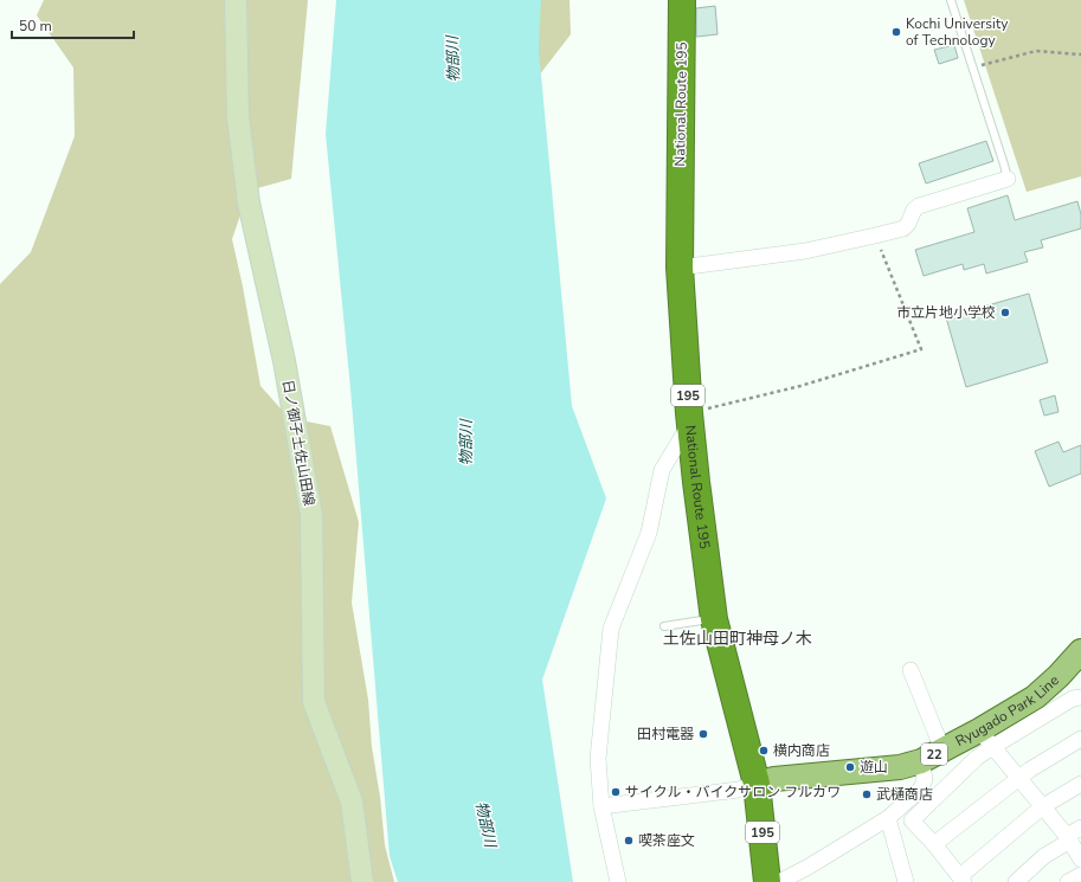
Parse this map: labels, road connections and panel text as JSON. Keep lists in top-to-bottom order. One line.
{"streets":{"highway":["National Route 195","195"],"main road":["日ノ御子土佐山田線","Ryugado Park Line","22"]},"crossings":[["National Route 195","Ryugado Park Line"]],"districts":["土佐山田町神母ノ木"],"water":["物部川"],"places":["Kochi University of Technology","市立片地小学校","田村電器","横内商店","遊山","サイクル・バイクサロン フルカワ","武樋商店","喫茶座文"],"scale_bar":"50 m"}
